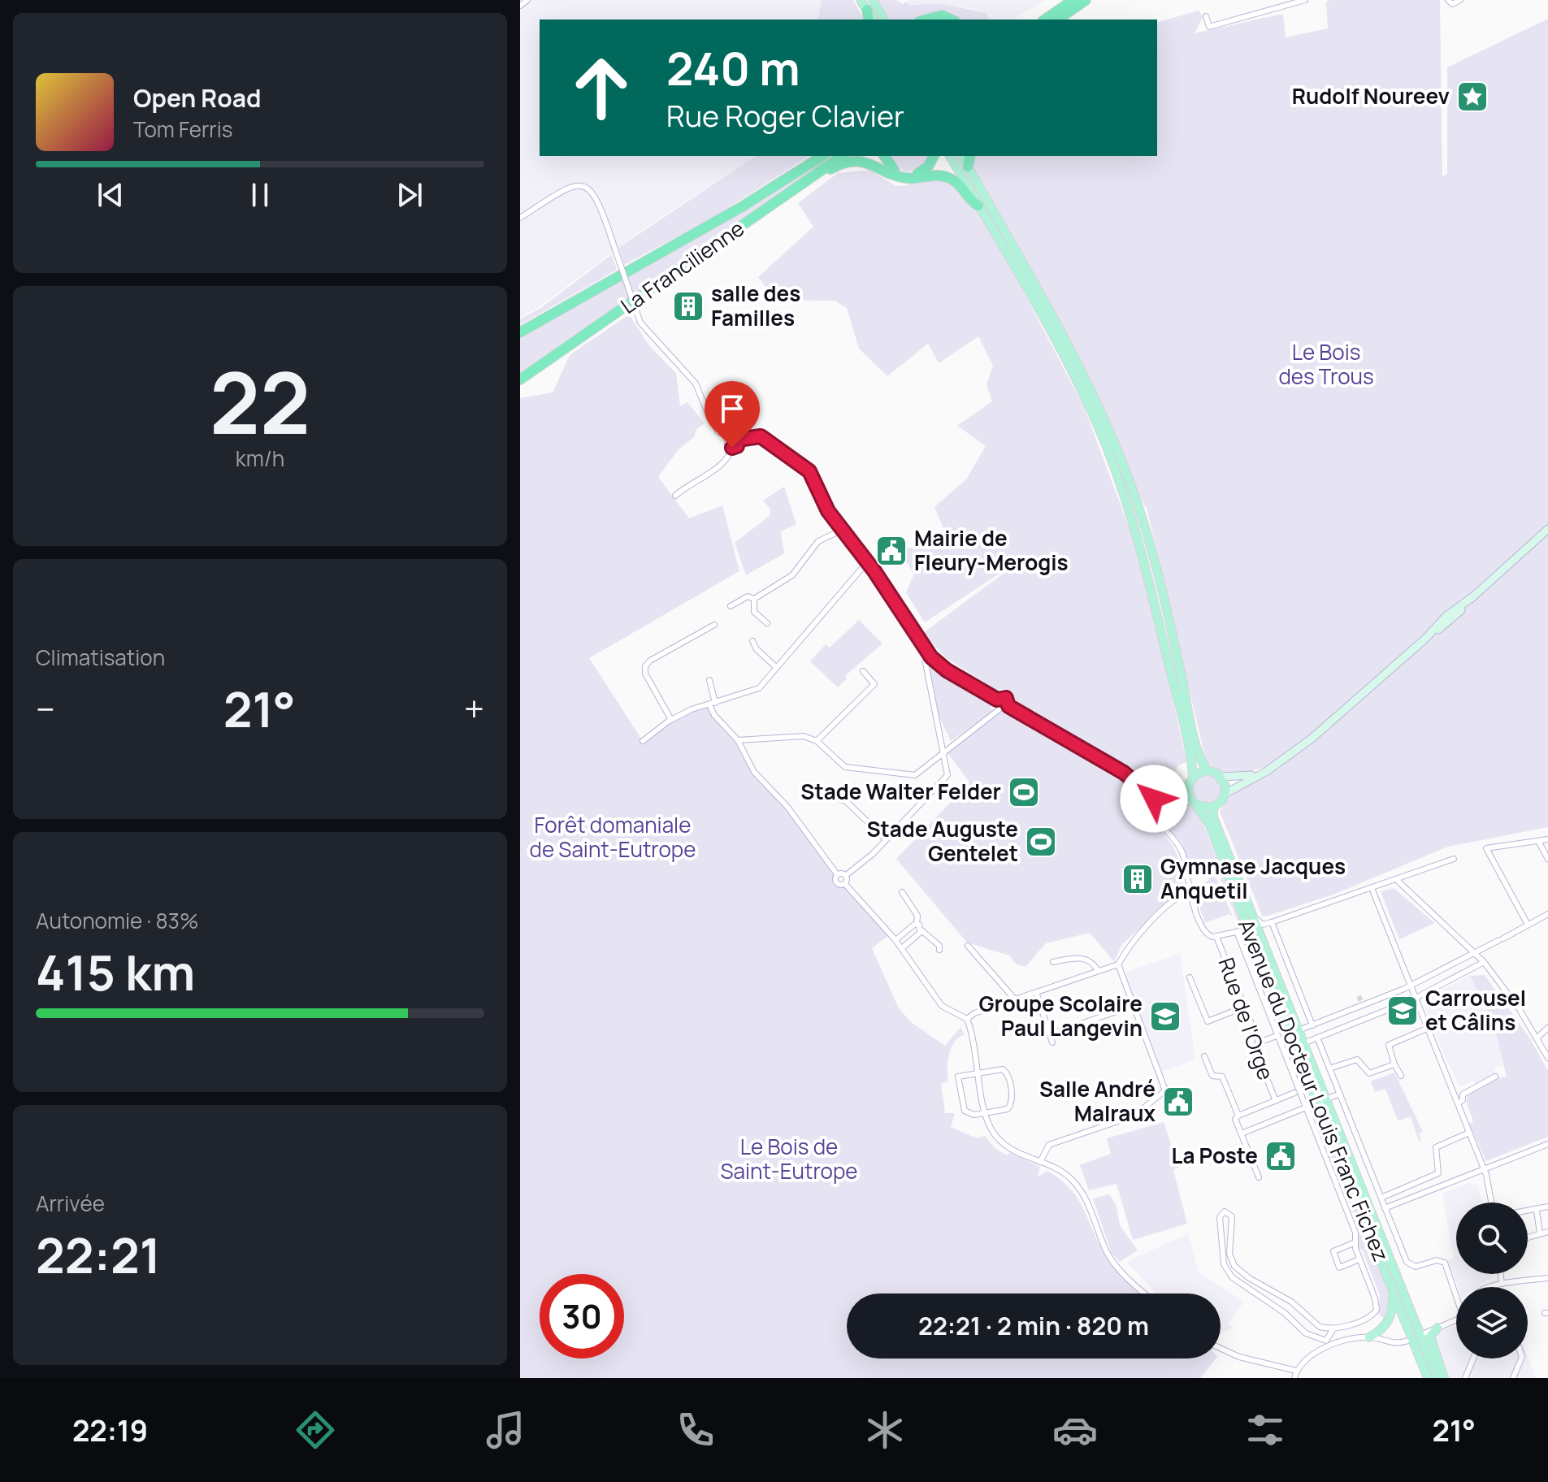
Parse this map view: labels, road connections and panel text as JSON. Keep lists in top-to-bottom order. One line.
{"streets":{"highway":["La Francilienne"],"main road":["Avenue du Docteur Louis Franc Fichez"],"street":["Rue de l'Orge"]},"parks":["Le Bois des Trous","Forêt domaniale de Saint-Eutrope","Le Bois de Saint-Eutrope"],"places":{"place":["Rudolf Noureev"],"building":["salle des Familles","Gymnase Jacques Anquetil"],"public building":["Mairie de Fleury-Merogis","Salle André Malraux","La Poste"],"sports":["Stade Walter Felder","Stade Auguste Gentelet"],"school or university":["Carrousel et Câlins","Groupe Scolaire Paul Langevin"]},"page":{"turn":["240 m","Rue Roger Clavier"],"song":["Open Road","Tom Ferris"],"tile":[["22","km/h"],"Climatisation",["Autonomie · 83%","415 km"],["Arrivée","22:21"]],"heat":["−","21°","+"],"limit":"30","trip":"22:21 · 2 min · 820 m","tabs":["22:19","21°"]}}
